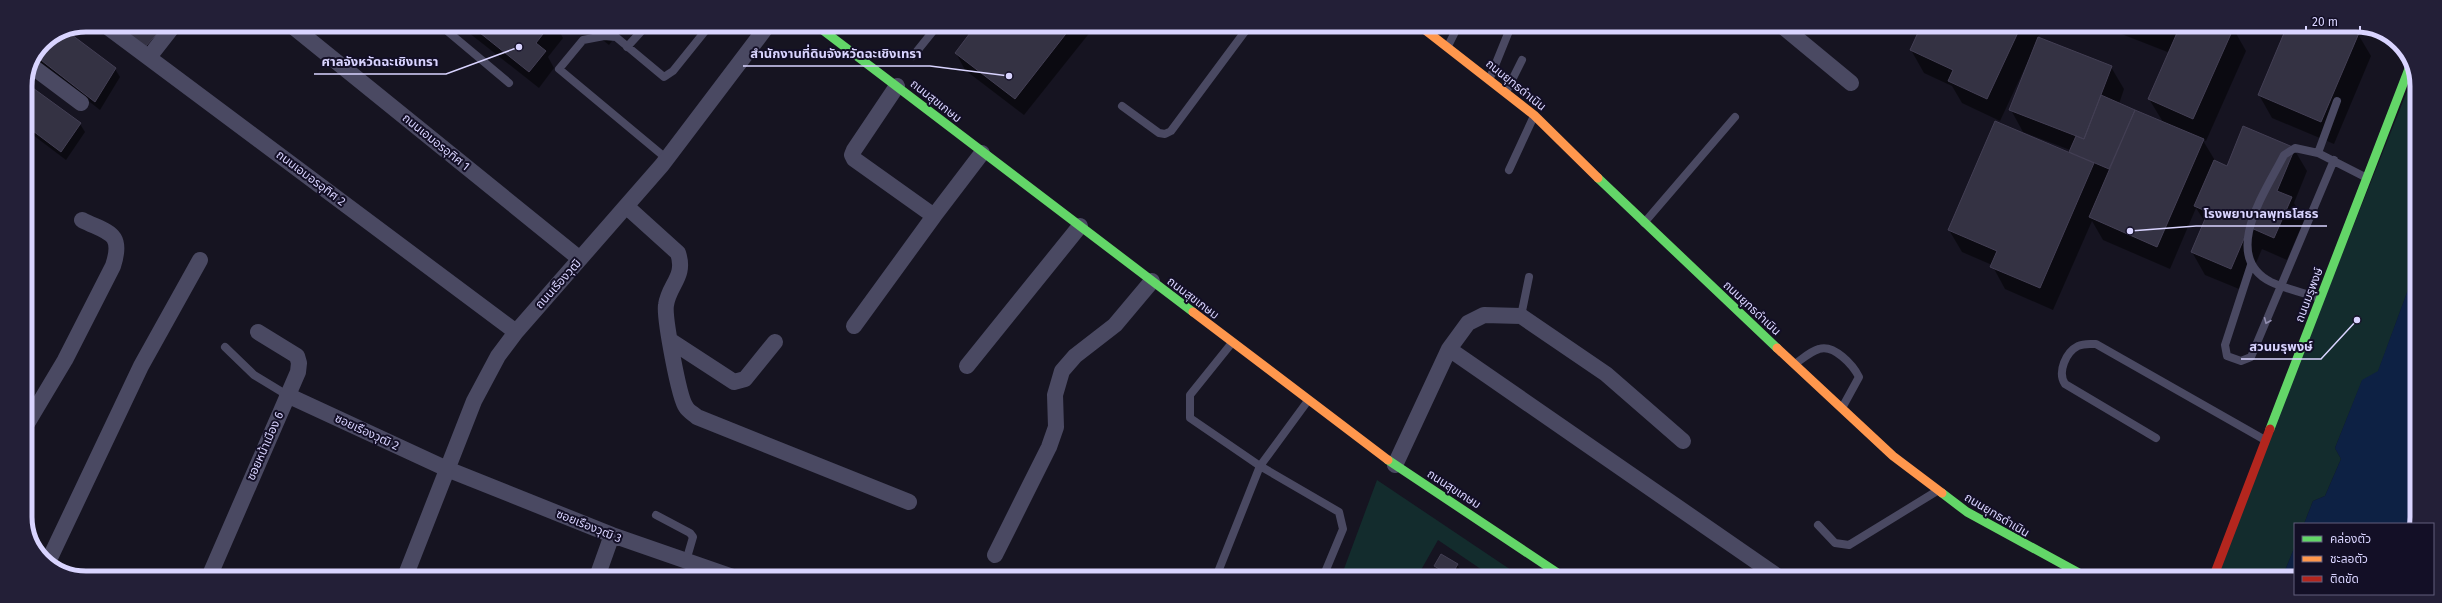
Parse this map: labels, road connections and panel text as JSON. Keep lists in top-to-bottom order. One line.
{"streets":{"street":["ถนนยุทธดำเนิน","ถนนสุขเกษม","ถนนเอมอรอุทิศ 1","ถนนเอมอรอุทิศ 2","ถนนเรืองวุฒิ","ถนนมรุพงษ์","ซอยเรืองวุฒิ 2","ซอยหน้าเมือง 6","ซอยเรืองวุฒิ 3"]},"crossings":[["ถนนเอมอรอุทิศ 1","ถนนเรืองวุฒิ"],["ถนนเอมอรอุทิศ 2","ถนนเรืองวุฒิ"],["ถนนเรืองวุฒิ","ซอยเรืองวุฒิ 2"],["ถนนเรืองวุฒิ","ซอยเรืองวุฒิ 3"],["ซอยเรืองวุฒิ 2","ซอยหน้าเมือง 6"],["ซอยเรืองวุฒิ 2","ซอยเรืองวุฒิ 3"]],"places":["ศาลจังหวัดฉะเชิงเทรา","สำนักงานที่ดินจังหวัดฉะเชิงเทรา","โรงพยาบาลพุทธโสธร","สวนมรุพงษ์"],"legend":["คล่องตัว","ชะลอตัว","ติดขัด"],"scale_bar":"20 m"}
